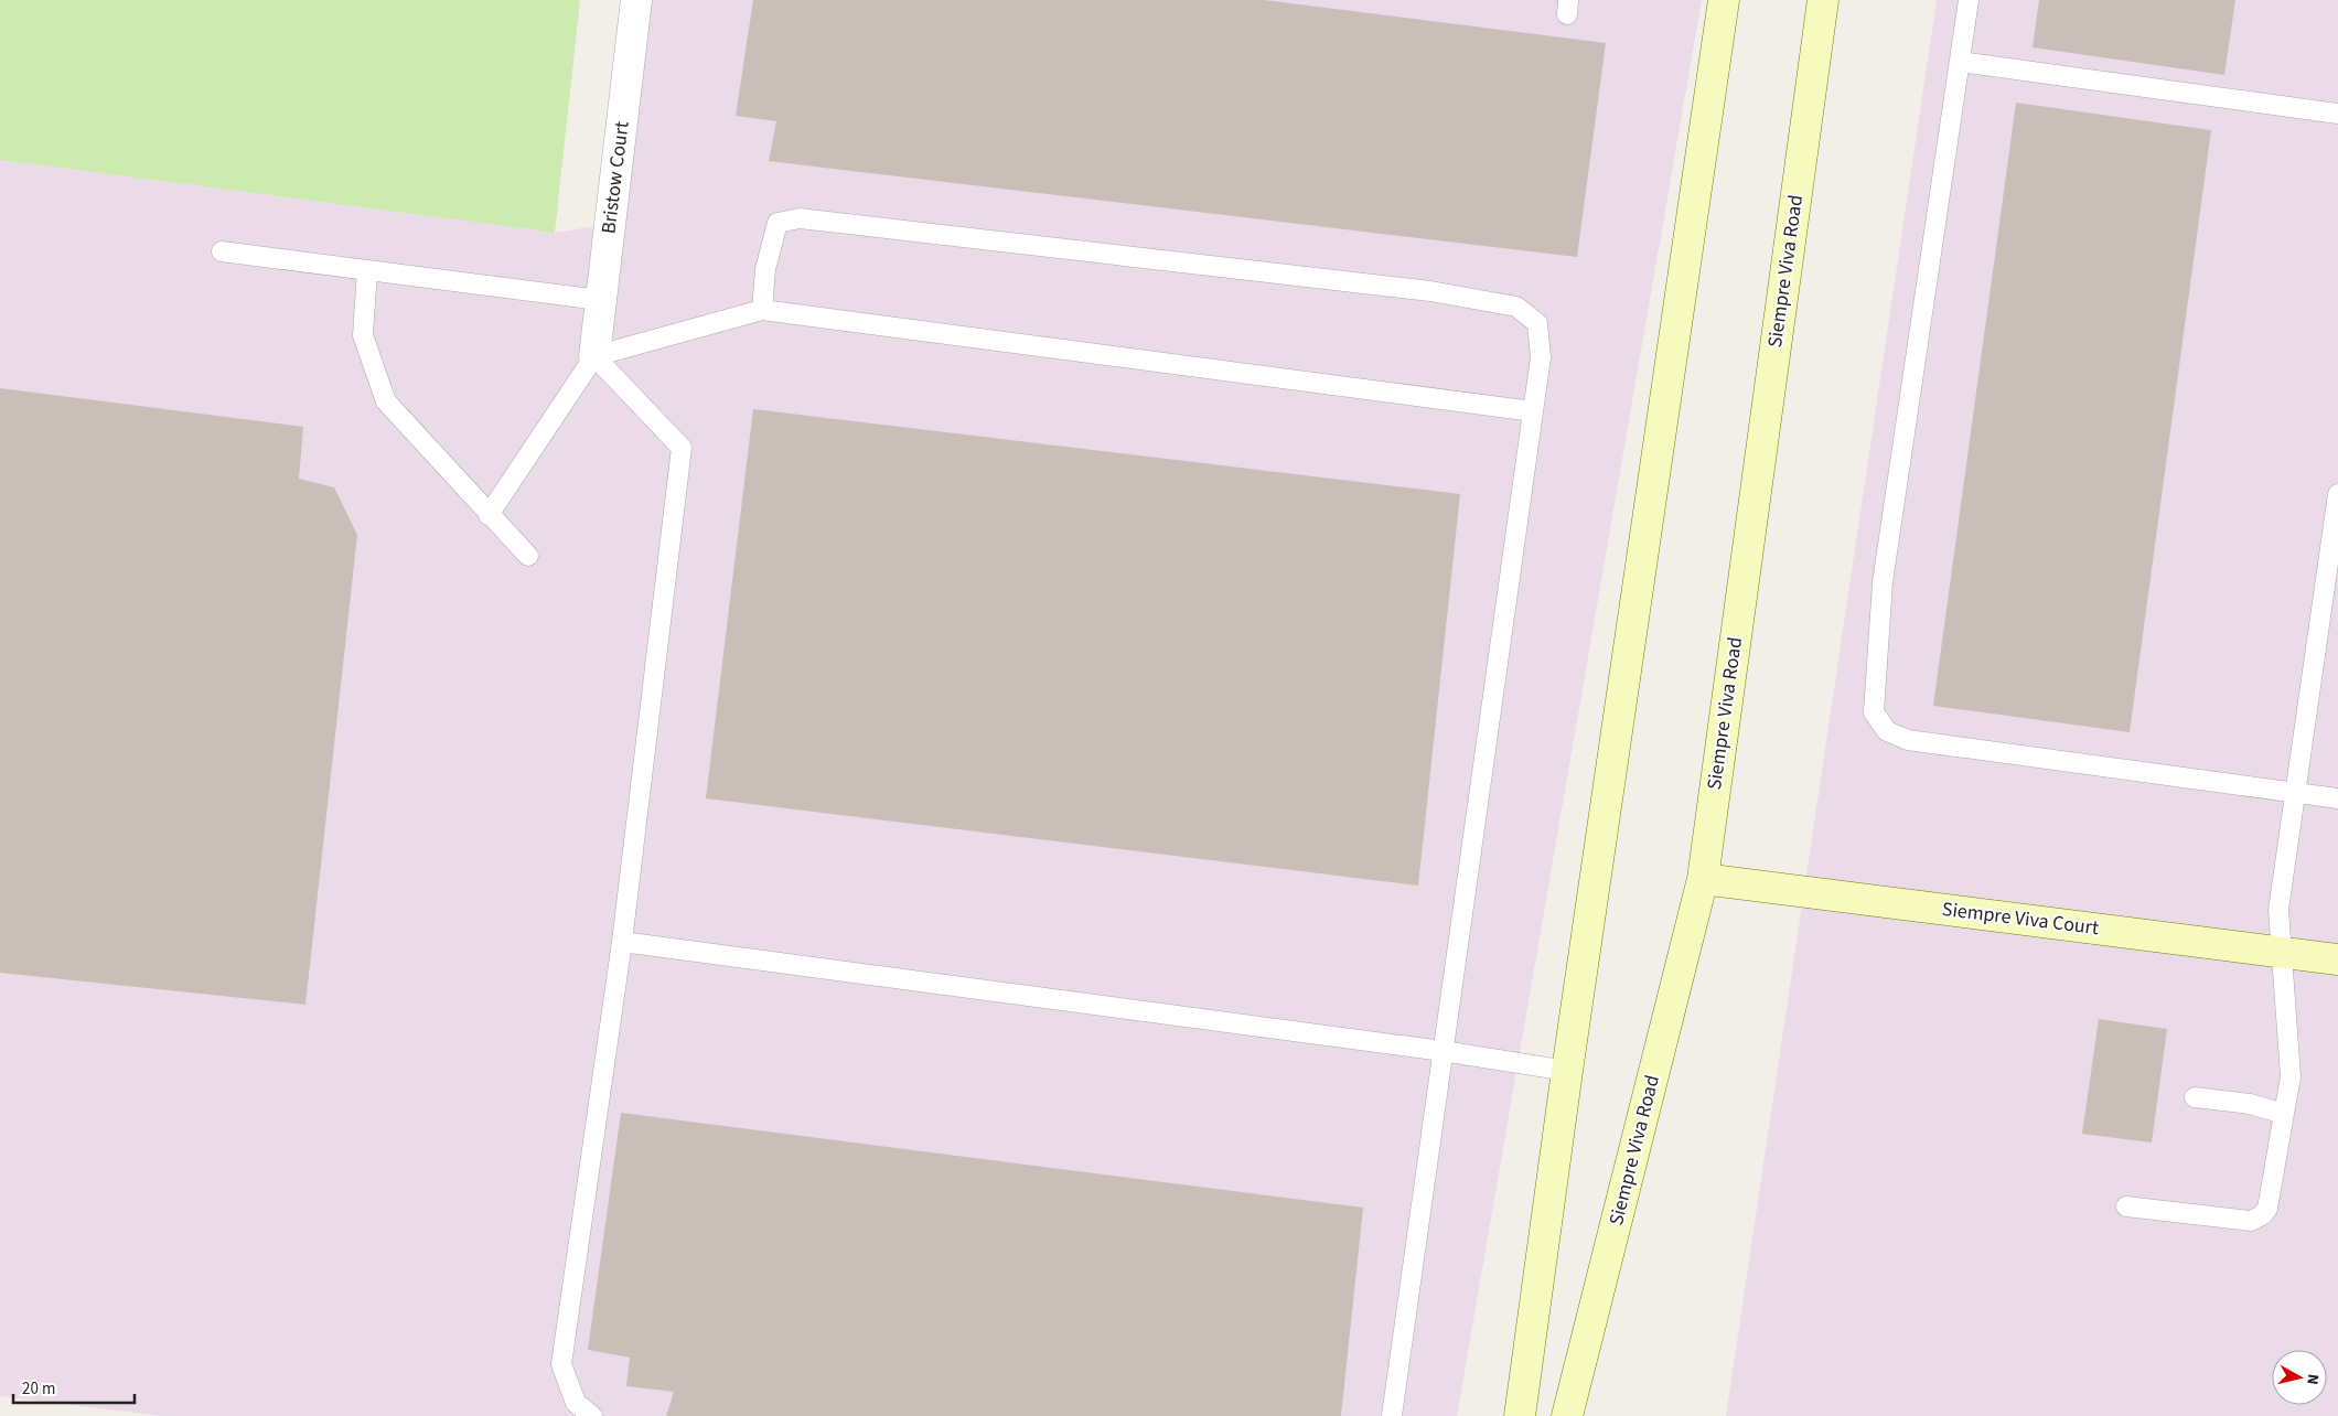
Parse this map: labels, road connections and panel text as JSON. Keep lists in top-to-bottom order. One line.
{"streets":{"main road":["Siempre Viva Road","Siempre Viva Court"],"street":["Bristow Court"]},"crossings":[["Siempre Viva Road","Siempre Viva Court"]],"scale_bar":"20 m","north":"right"}
